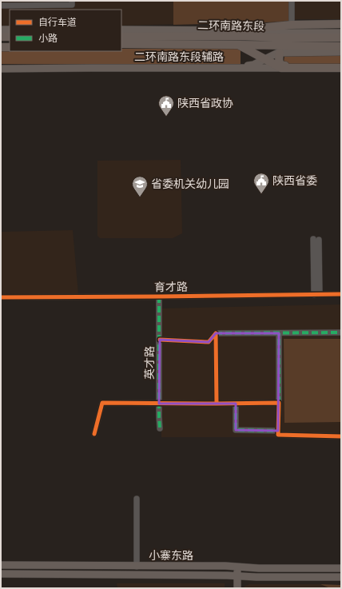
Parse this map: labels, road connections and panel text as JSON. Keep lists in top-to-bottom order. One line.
{"streets":{"highway":["二环南路东段"],"main road":["二环南路东段辅路","小寨东路"],"street":["育才路","英才路"]},"crossings":[["育才路","英才路"]],"places":{"public building":["陕西省政协","陕西省委"],"school or university":["省委机关幼儿园"]},"legend":["自行车道","小路"]}
